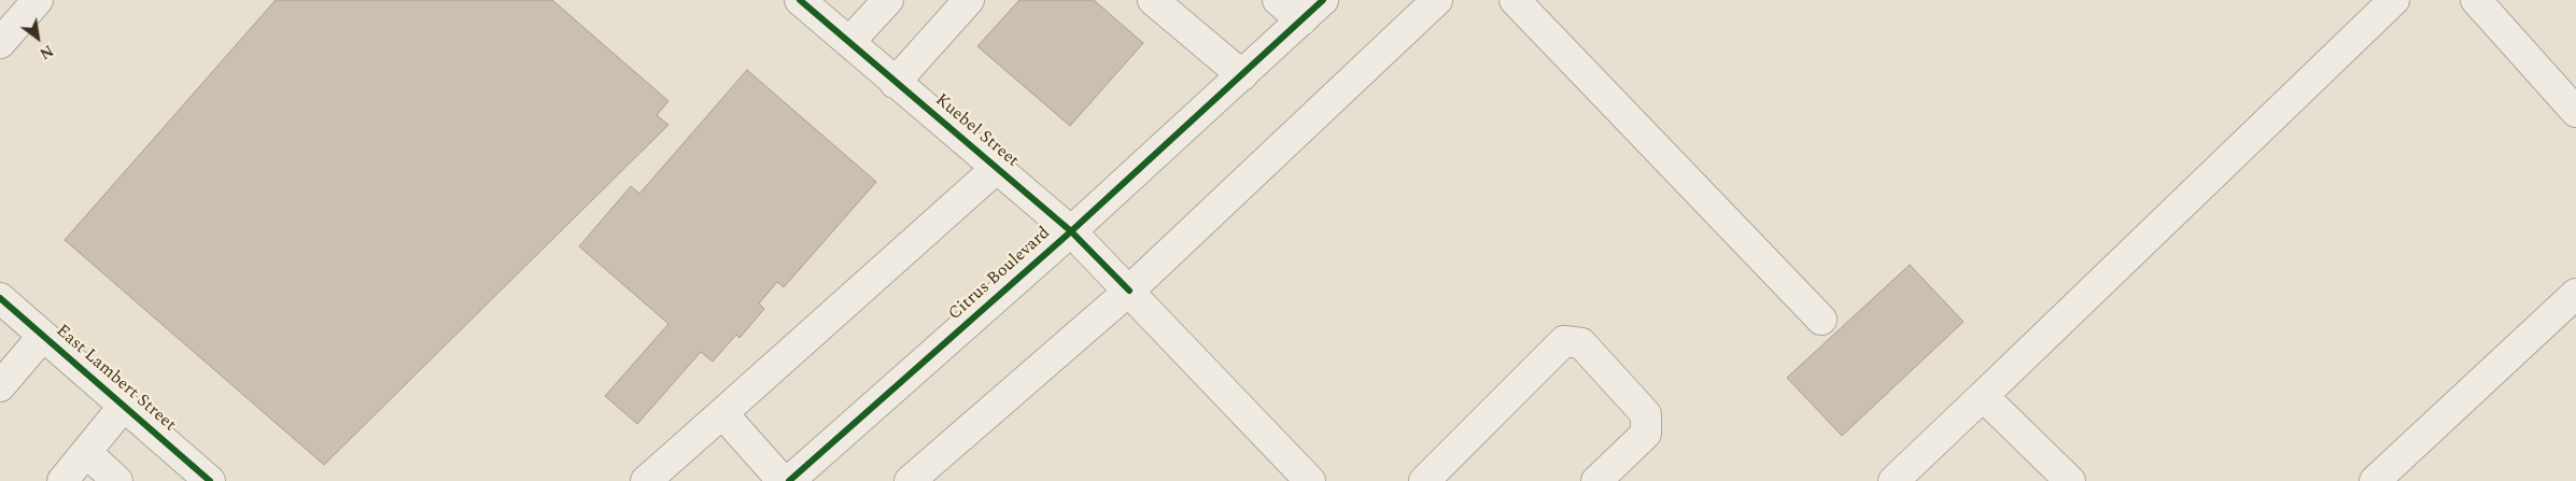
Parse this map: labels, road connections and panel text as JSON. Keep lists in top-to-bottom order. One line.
{"streets":{"street":["Kuebel Street","Citrus Boulevard","East Lambert Street"]},"crossings":[["Kuebel Street","Citrus Boulevard"]],"north":"bottom right"}
